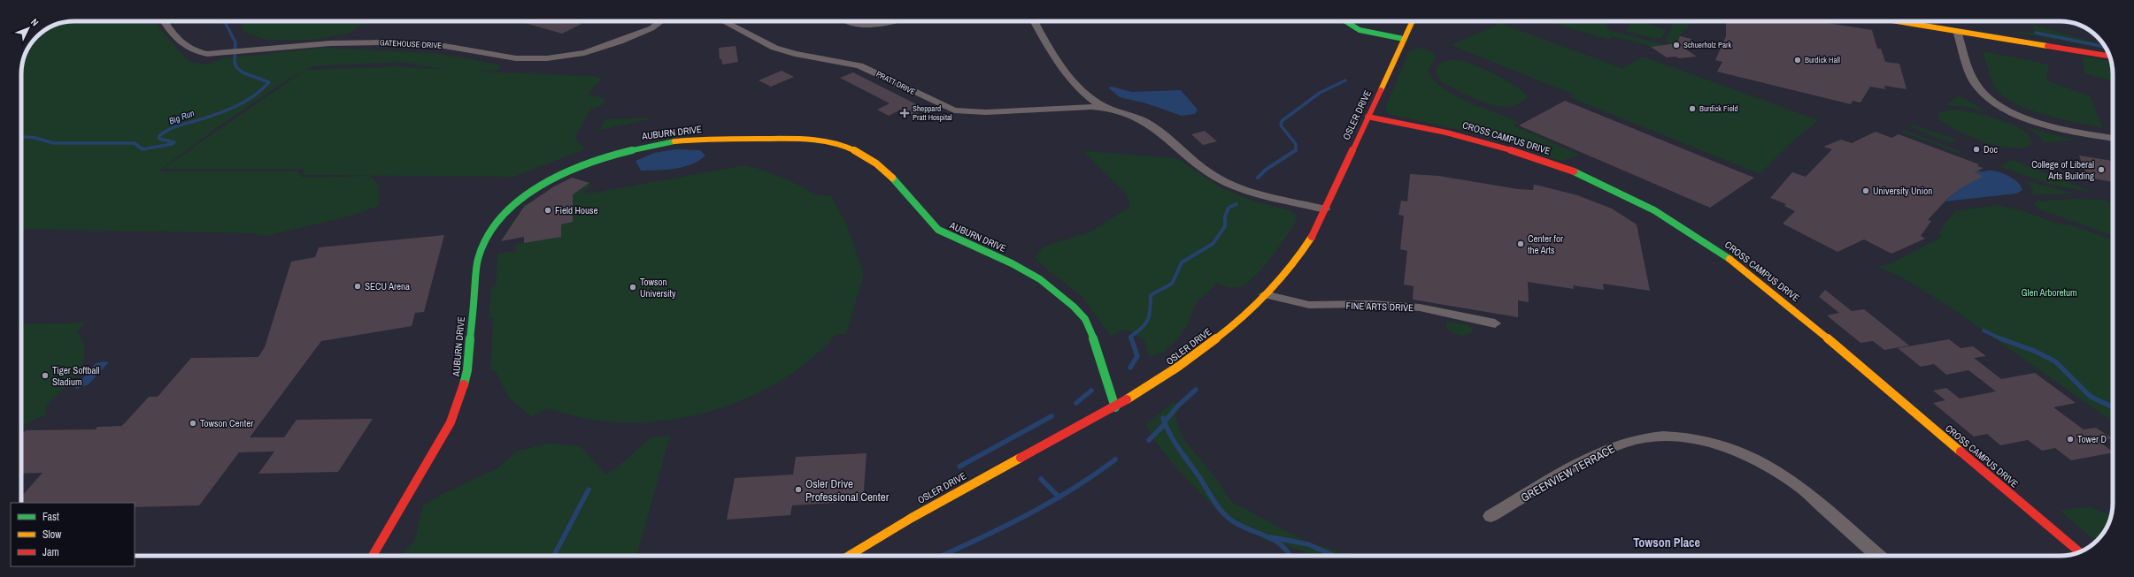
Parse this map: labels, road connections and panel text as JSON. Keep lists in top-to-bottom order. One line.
{"streets":{"street":["GATEHOUSE DRIVE","PRATT DRIVE","OSLER DRIVE","AUBURN DRIVE","CROSS CAMPUS DRIVE","FINE ARTS DRIVE","GREENVIEW TERRACE"]},"crossings":[["OSLER DRIVE","AUBURN DRIVE"],["OSLER DRIVE","CROSS CAMPUS DRIVE"],["OSLER DRIVE","FINE ARTS DRIVE"]],"districts":["Towson Place"],"water":["Big Run"],"parks":["Glen Arboretum"],"places":{"other":["Schuerholz Park","Burdick Hall","Burdick Field","Doc","College of Liberal Arts Building","University Union","Field House","Center for the Arts","SECU Arena","Towson University","Tiger Softball Stadium","Towson Center","Tower D","Osler Drive Professional Center"],"health":["Sheppard Pratt Hospital"]},"legend":["Fast","Slow","Jam"],"north":"top right"}
